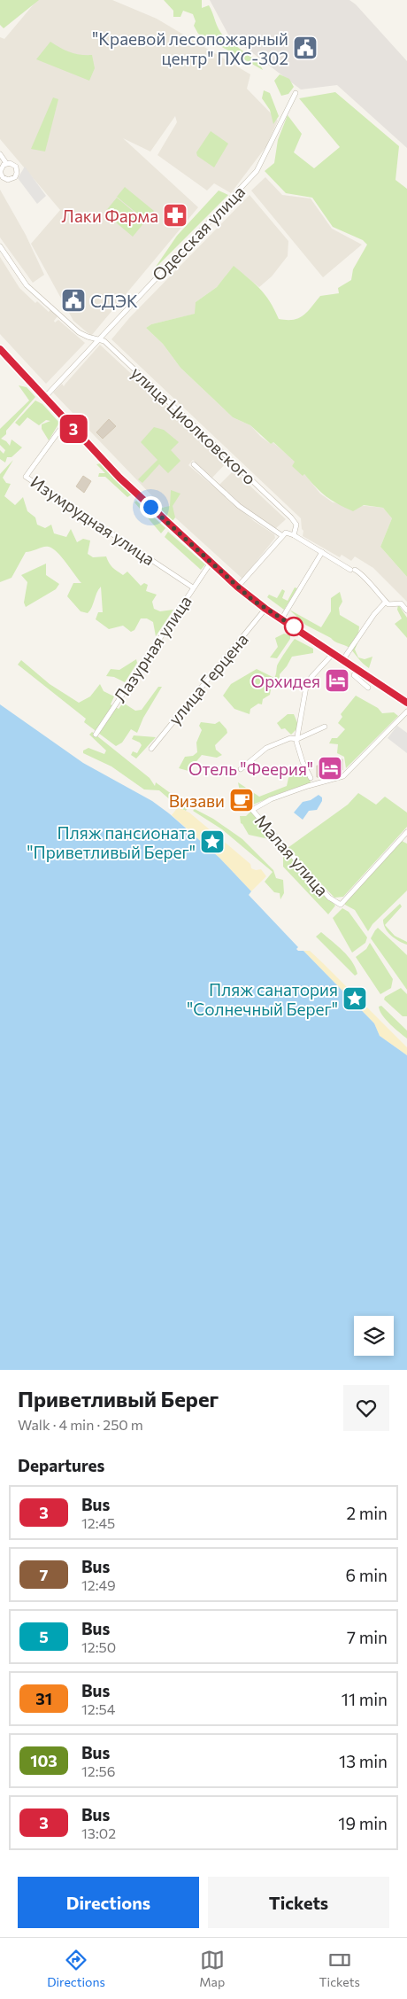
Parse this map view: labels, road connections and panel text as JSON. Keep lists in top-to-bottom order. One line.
{"streets":{"street":["Одесская улица","улица Циолковского","Изумрудная улица","Лазурная улица","улица Герцена","Малая улица"]},"crossings":[["Одесская улица","улица Циолковского"],["Изумрудная улица","Лазурная улица"]],"places":{"public building":["\"Краевой лесопожарный центр\" ПХС-302","СДЭК"],"pharmacy":["Лаки Фарма"],"hotel":["Орхидея","Отель \"Феерия\""],"cafe":["Визави"],"place":["Пляж пансионата \"Приветливый Берег\"","Пляж санатория \"Солнечный Берег\""]},"lines":["bus line 3"],"page":{"on_map":"3","heading":[["Приветливый Берег","Walk · 4 min · 250 m"],"Departures"],"list":[{"mark":"3","name":"Bus","note":"12:45","value":"2 min"},{"mark":"7","name":"Bus","note":"12:49","value":"6 min"},{"mark":"5","name":"Bus","note":"12:50","value":"7 min"},{"mark":"31","name":"Bus","note":"12:54","value":"11 min"},{"mark":"103","name":"Bus","note":"12:56","value":"13 min"},{"mark":"3","name":"Bus","note":"13:02","value":"19 min"}],"buttons":["Directions","Tickets"],"tabs":["Directions","Map","Tickets"]}}
